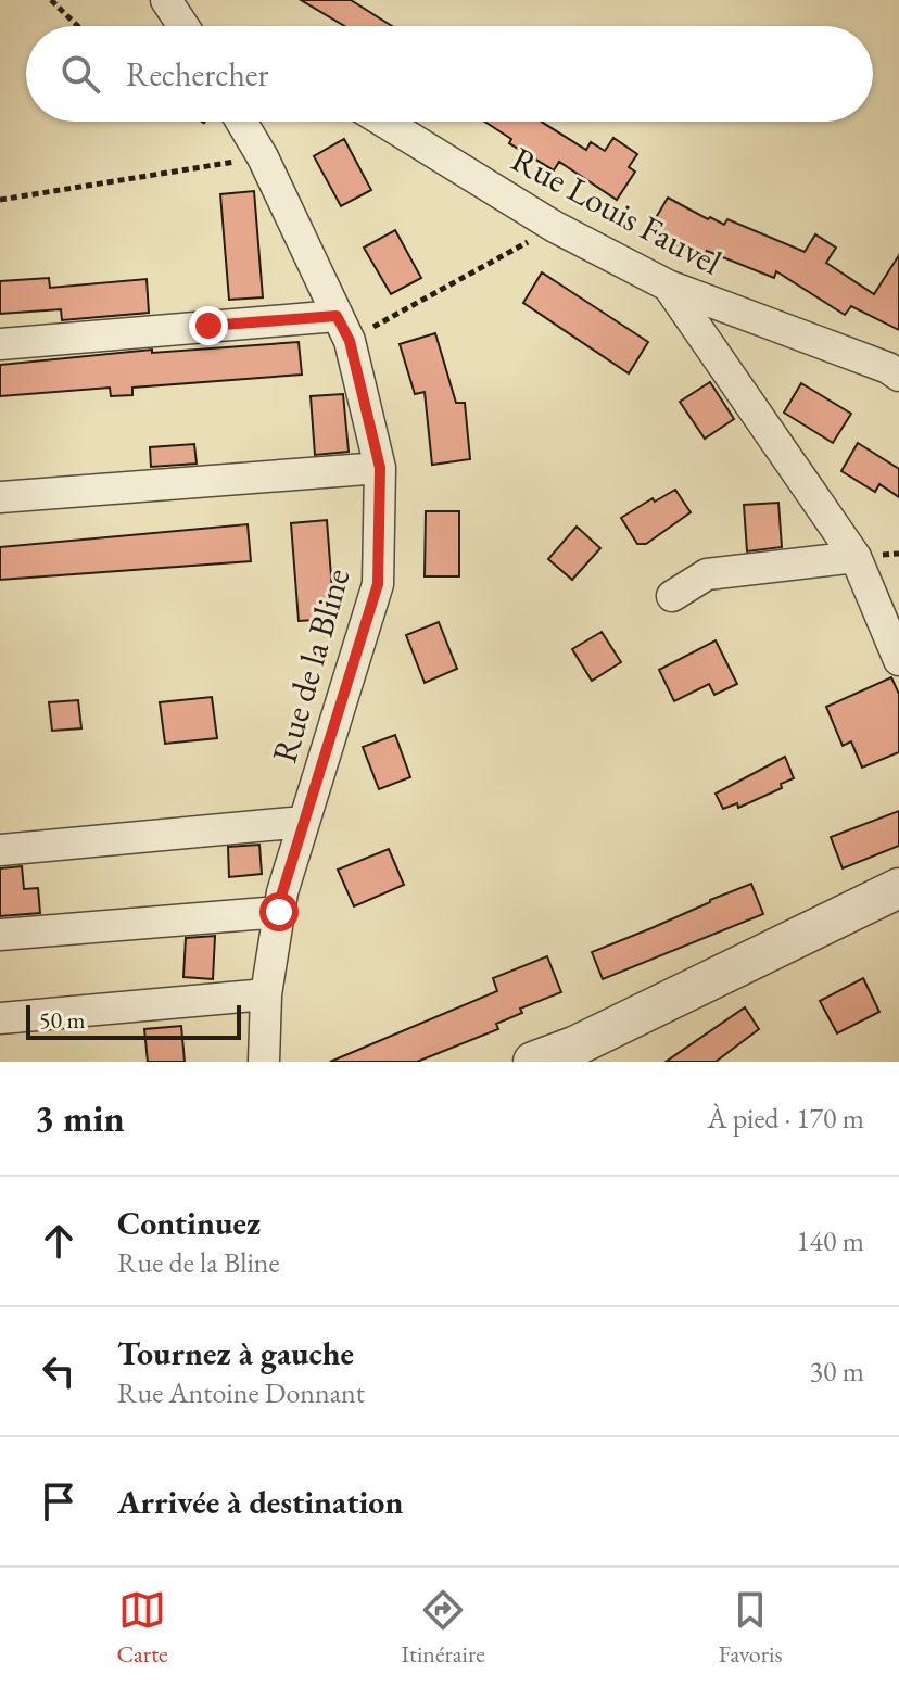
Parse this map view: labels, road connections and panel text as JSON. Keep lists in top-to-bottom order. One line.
{"streets":{"street":["Rue Louis Fauvel","Rue de la Bline"]},"scale_bar":"50 m","page":{"search":"Rechercher","scale":"50 m","heading":["3 min","À pied · 170 m"],"list":[["Continuez","Rue de la Bline","140 m"],["Tournez à gauche","Rue Antoine Donnant","30 m"],"Arrivée à destination"],"nav":["Carte","Itinéraire","Favoris"]}}
